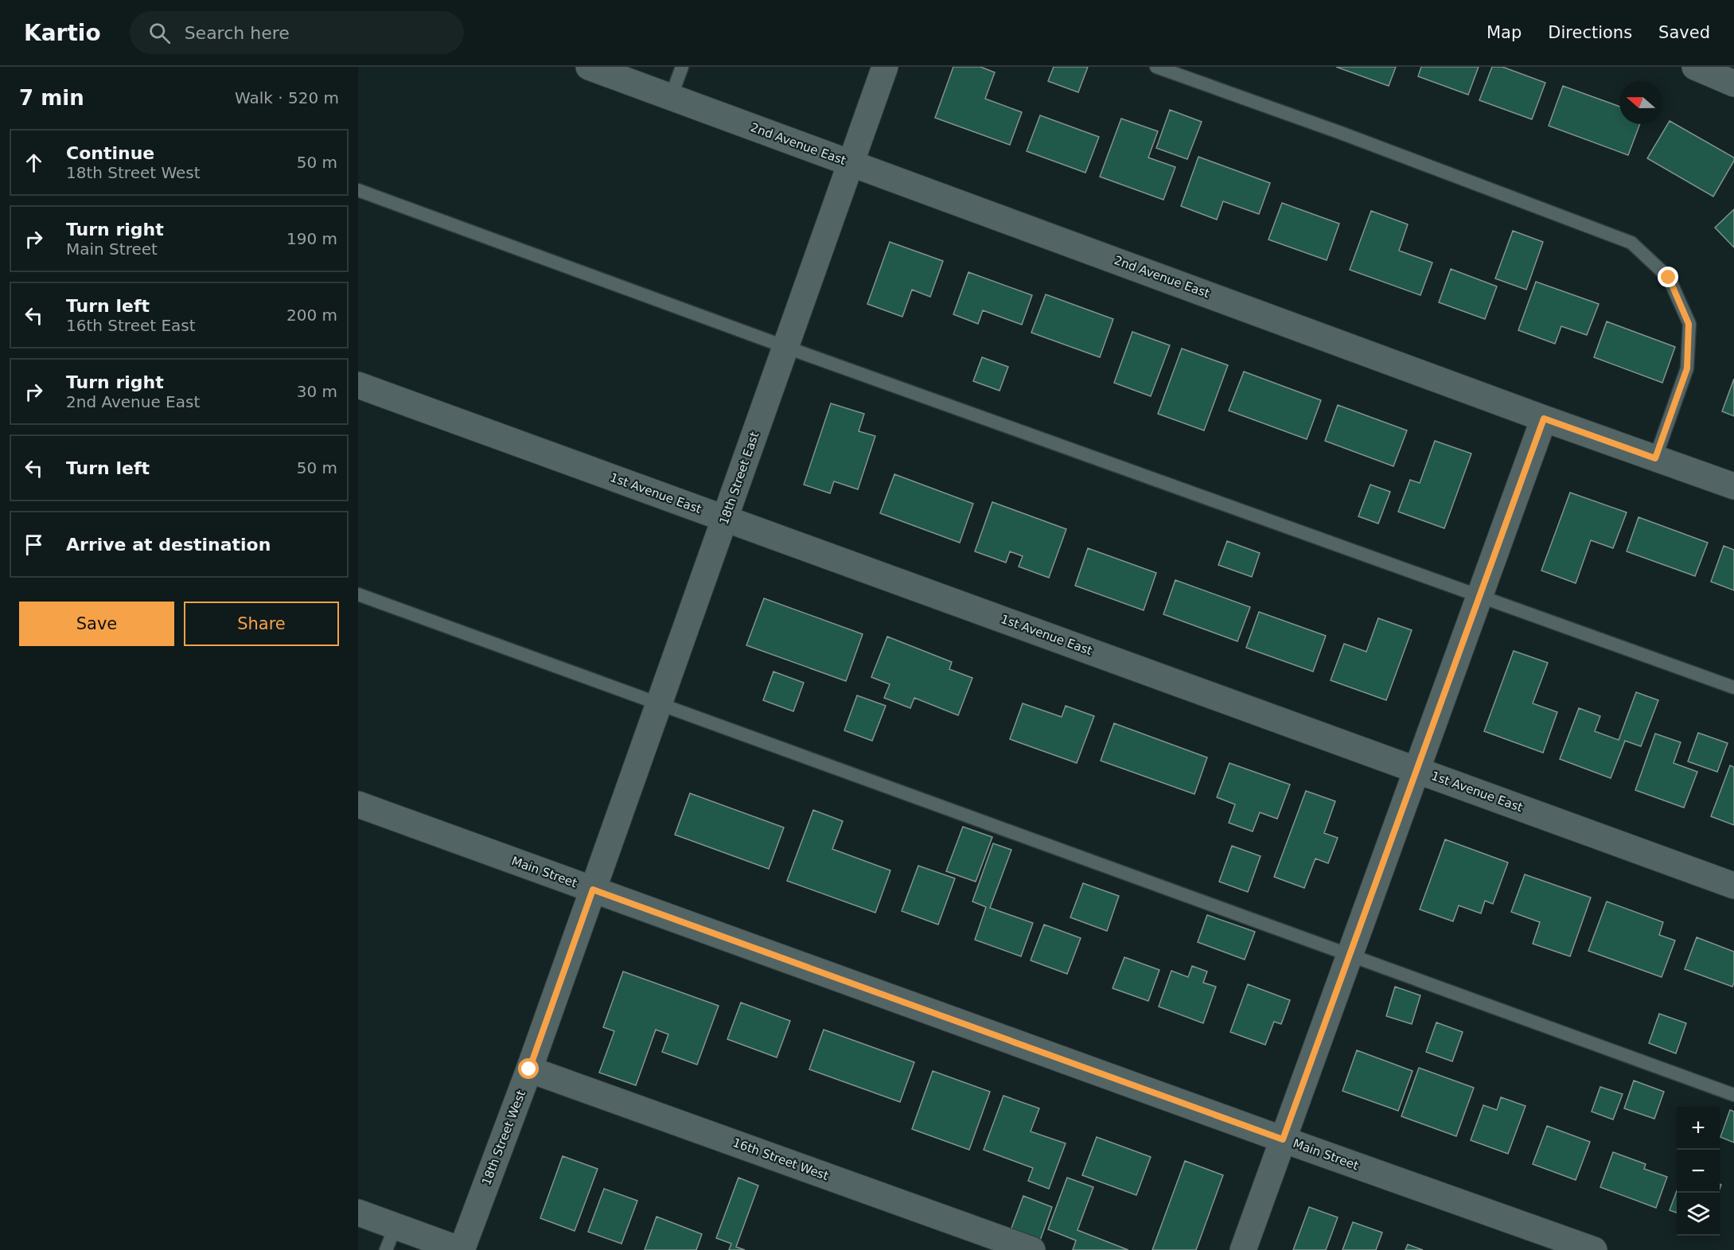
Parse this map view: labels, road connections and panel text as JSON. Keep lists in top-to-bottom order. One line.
{"streets":{"street":["2nd Avenue East","18th Street East","1st Avenue East","Main Street","18th Street West","16th Street West"]},"crossings":[["2nd Avenue East","18th Street East"],["18th Street East","1st Avenue East"],["18th Street East","Main Street"],["18th Street East","18th Street West"],["Main Street","18th Street West"],["18th Street West","16th Street West"]],"north":"left","page":{"header":"Kartio","search":"Search here","nav":["Map","Directions","Saved"],"heading":["7 min","Walk · 520 m"],"list":[["Continue","18th Street West","50 m"],["Turn right","Main Street","190 m"],["Turn left","16th Street East","200 m"],["Turn right","2nd Avenue East","30 m"],["Turn left","50 m"],"Arrive at destination"],"buttons":["Save","Share"],"map_buttons":["+","−"]}}
